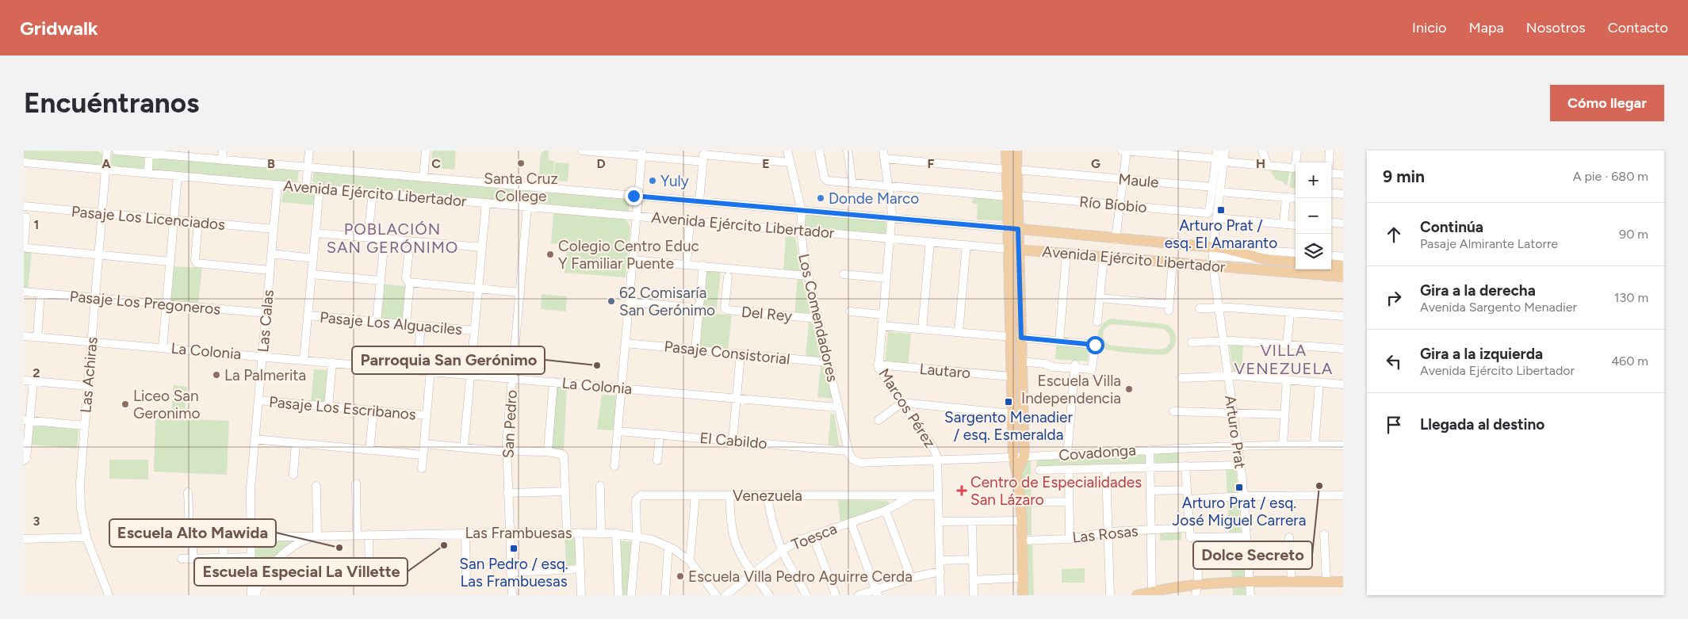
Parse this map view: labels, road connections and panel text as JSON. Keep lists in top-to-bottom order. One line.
{"streets":{"main road":["Avenida Ejército Libertador"],"street":["Maule","Río Bíobio","Pasaje Los Licenciados","Pasaje Los Pregoneros","Del Rey","Los Comendadores","Las Calas","Pasaje Los Alguaciles","La Colonia","Pasaje Consistorial","Lautaro","Las Achiras","Pasaje Los Escribanos","Marcos Pérez","San Pedro","Arturo Prat","El Cabildo","Covadonga","Venezuela","Las Frambuesas","Las Rosas","Toesca"]},"crossings":[["Maule","Río Bíobio"],["Maule","Marcos Pérez"],["Avenida Ejército Libertador","Los Comendadores"],["Avenida Ejército Libertador","Las Calas"],["Avenida Ejército Libertador","Las Achiras"],["Avenida Ejército Libertador","Marcos Pérez"],["Avenida Ejército Libertador","San Pedro"],["Avenida Ejército Libertador","Arturo Prat"],["Río Bíobio","Marcos Pérez"],["Pasaje Los Licenciados","Las Calas"],["Pasaje Los Licenciados","Las Achiras"],["Pasaje Los Pregoneros","Las Calas"],["Pasaje Los Pregoneros","Las Achiras"],["Del Rey","Los Comendadores"],["Los Comendadores","La Colonia"],["Los Comendadores","Pasaje Consistorial"],["Los Comendadores","El Cabildo"],["Los Comendadores","Covadonga"],["Las Calas","La Colonia"],["Las Calas","Pasaje Los Escribanos"],["Las Calas","Las Frambuesas"],["La Colonia","Las Achiras"],["La Colonia","San Pedro"],["Lautaro","Marcos Pérez"],["Marcos Pérez","Covadonga"],["Marcos Pérez","Venezuela"],["San Pedro","Las Frambuesas"],["Arturo Prat","Covadonga"],["Venezuela","Las Frambuesas"],["Venezuela","Toesca"]],"districts":["POBLACIÓN SAN GERÓNIMO","VILLA VENEZUELA"],"places":{"other":["Santa Cruz College","Yuly","Donde Marco","Colegio Centro Educ Y Familiar Puente","62 Comisaría San Gerónimo","Parroquia San Gerónimo","La Palmerita","Escuela Villa Independencia","Liceo San Geronimo","Dolce Secreto","Escuela Especial La Villette","Escuela Alto Mawida","Escuela Villa Pedro Aguirre Cerda"],"transit":["Arturo Prat / esq. El Amaranto","Sargento Menadier / esq. Esmeralda","Arturo Prat / esq. José Miguel Carrera","San Pedro / esq. Las Frambuesas"],"health":["Centro de Especialidades San Lázaro"]},"page":{"header":"Gridwalk","nav":["Inicio","Mapa","Nosotros","Contacto"],"buttons":"Cómo llegar","title":"Encuéntranos","heading":["9 min","A pie · 680 m"],"map_buttons":["+","−"],"list":[["Continúa","Pasaje Almirante Latorre","90 m"],["Gira a la derecha","Avenida Sargento Menadier","130 m"],["Gira a la izquierda","Avenida Ejército Libertador","460 m"],"Llegada al destino"]},"grid":{"columns":["A","B","C","D","E","F","G","H"],"rows":["1","2","3"]}}
